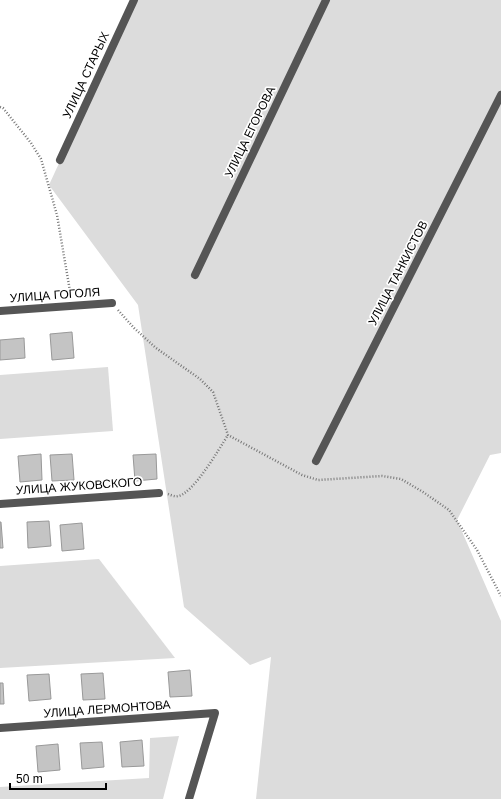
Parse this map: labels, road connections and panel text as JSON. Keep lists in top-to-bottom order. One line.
{"streets":{"street":["УЛИЦА СТАРЫХ","УЛИЦА ЕГОРОВА","УЛИЦА ТАНКИСТОВ","УЛИЦА ГОГОЛЯ","УЛИЦА ЖУКОВСКОГО","УЛИЦА ЛЕРМОНТОВА"]},"scale_bar":"50 m"}
